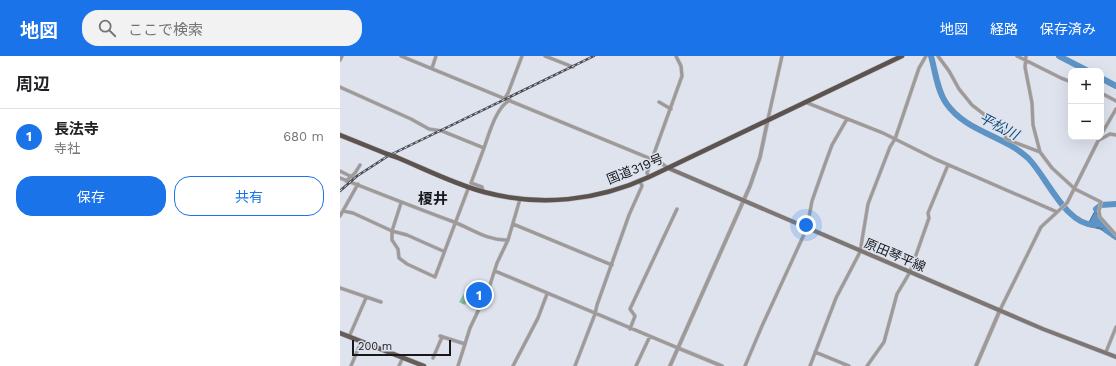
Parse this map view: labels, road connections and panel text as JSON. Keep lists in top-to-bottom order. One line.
{"streets":{"highway":["国道319号"],"main road":["原田琴平線"]},"crossings":[["国道319号","原田琴平線"]],"districts":["榎井"],"water":["平松川"],"scale_bar":"200 m","page":{"header":"地図","search":"ここで検索","nav":["地図","経路","保存済み"],"heading":"周辺","map_buttons":["+","−"],"list":[{"mark":"1","name":"長法寺","note":"寺社","value":"680 m"}],"buttons":["保存","共有"],"pins":"1","scale":"200 m"}}
